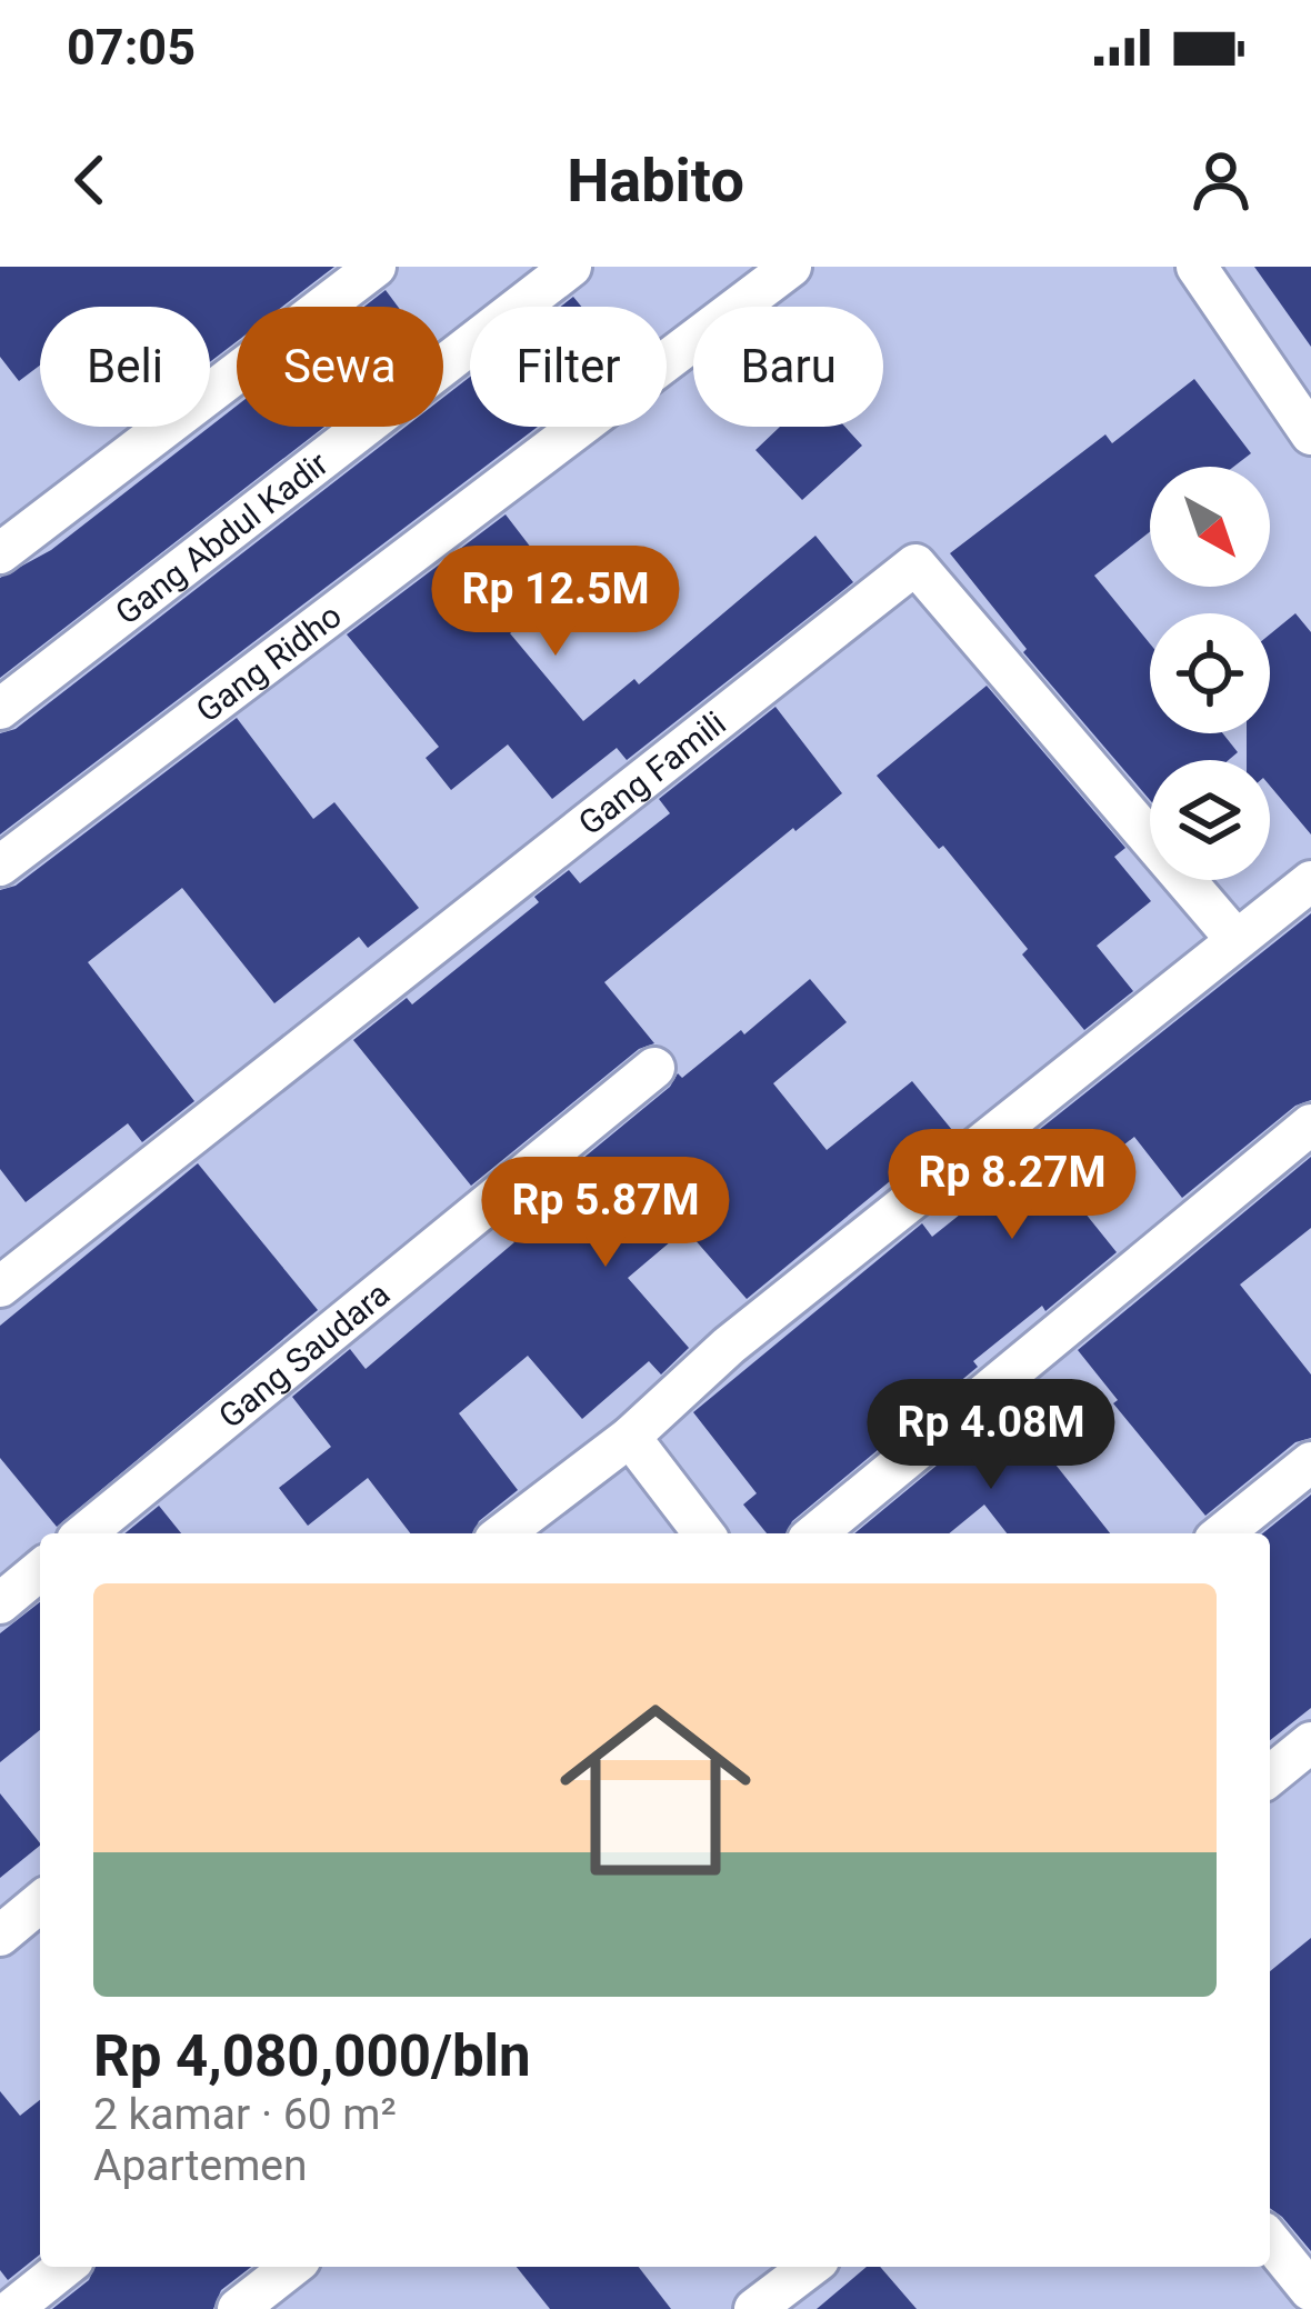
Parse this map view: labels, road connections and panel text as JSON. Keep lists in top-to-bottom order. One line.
{"streets":{"street":["Gang Abdul Kadir","Gang Ridho","Gang Famili","Gang Saudara"]},"north":"bottom right","page":{"status":"07:05","header":"Habito","chip":["Beli","Sewa","Filter","Baru"],"price":["Rp 12.5M","Rp 8.27M","Rp 5.87M","Rp 4.08M"],"list":[{"name":"Rp 4,080,000/bln","note":"2 kamar · 60 m² · Apartemen"}]}}
